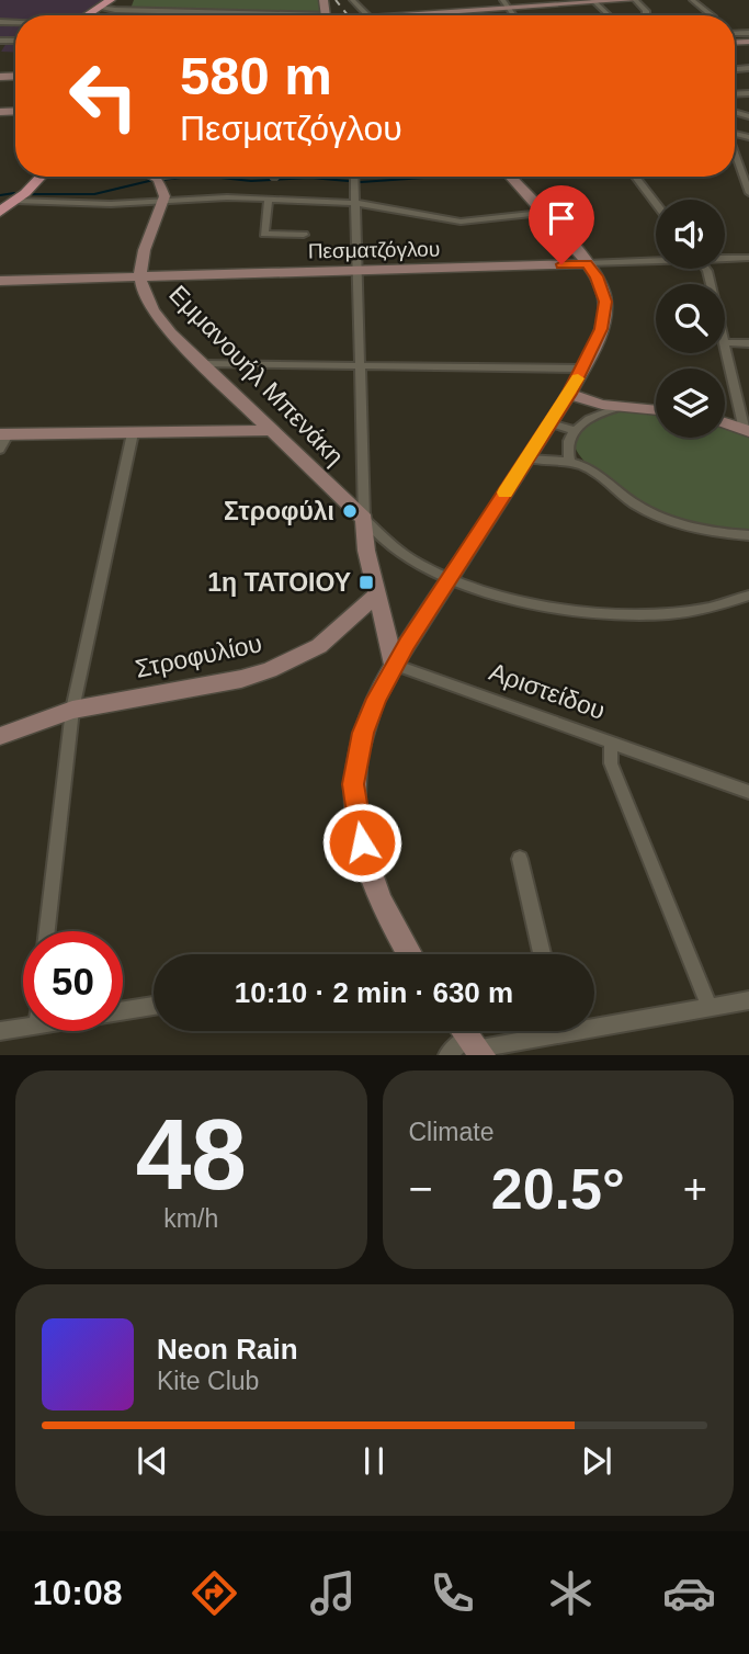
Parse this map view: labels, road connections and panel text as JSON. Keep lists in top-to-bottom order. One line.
{"streets":{"main road":["Πεσματζόγλου","Εμμανουήλ Μπενάκη","Στροφυλίου"],"street":["Αριστείδου"]},"crossings":[["Πεσματζόγλου","Εμμανουήλ Μπενάκη"]],"places":{"other":["Στροφύλι"],"transit":["1η ΤΑΤΟΙΟΥ"]},"page":{"turn":["580 m","Πεσματζόγλου"],"limit":"50","trip":"10:10 · 2 min · 630 m","tile":[["48","km/h"],"Climate"],"heat":["−","20.5°","+"],"song":["Neon Rain","Kite Club"],"tabs":"10:08"}}
